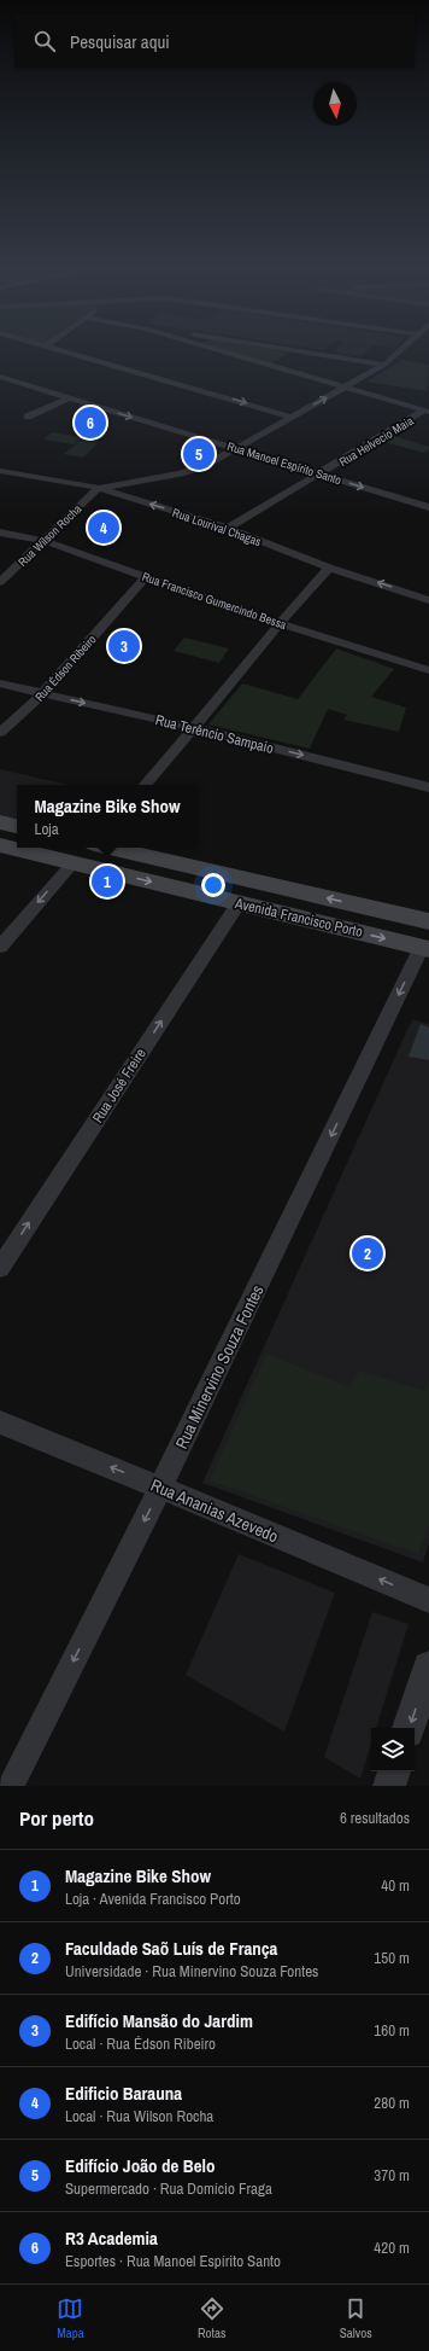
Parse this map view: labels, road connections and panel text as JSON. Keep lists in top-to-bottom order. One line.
{"streets":{"main road":["Avenida Francisco Porto"],"street":["Rua Helvecio Maia","Rua Manoel Espírito Santo","Rua Lourival Chagas","Rua Wilson Rocha","Rua Francisco Gumercindo Bessa","Rua Édson Ribeiro","Rua Terêncio Sampaio","Rua José Freire","Rua Minervino Souza Fontes","Rua Ananias Azevedo"]},"crossings":[["Rua Helvecio Maia","Rua Manoel Espírito Santo"],["Rua Helvecio Maia","Rua Lourival Chagas"],["Rua Lourival Chagas","Rua Wilson Rocha"],["Rua Wilson Rocha","Rua Francisco Gumercindo Bessa"],["Rua Francisco Gumercindo Bessa","Rua Édson Ribeiro"],["Rua Édson Ribeiro","Rua Terêncio Sampaio"],["Avenida Francisco Porto","Rua José Freire"],["Avenida Francisco Porto","Rua Minervino Souza Fontes"],["Rua Minervino Souza Fontes","Rua Ananias Azevedo"]],"one_way":["Rua Terêncio Sampaio","Rua José Freire","Rua Minervino Souza Fontes","Rua Ananias Azevedo"],"north":"bottom","page":{"search":"Pesquisar aqui","pins":["6","5","4","3","1","2"],"popup":["Magazine Bike Show","Loja"],"heading":["Por perto","6 resultados"],"list":[{"mark":"1","name":"Magazine Bike Show","note":"Loja · Avenida Francisco Porto","value":"40 m"},{"mark":"2","name":"Faculdade Saõ Luís de França","note":"Universidade · Rua Minervino Souza Fontes","value":"150 m"},{"mark":"3","name":"Edifício Mansão do Jardim","note":"Local · Rua Édson Ribeiro","value":"160 m"},{"mark":"4","name":"Edificio Barauna","note":"Local · Rua Wilson Rocha","value":"280 m"},{"mark":"5","name":"Edifício João de Belo","note":"Supermercado · Rua Domício Fraga","value":"370 m"},{"mark":"6","name":"R3 Academia","note":"Esportes · Rua Manoel Espírito Santo","value":"420 m"}],"nav":["Mapa","Rotas","Salvos"]}}
